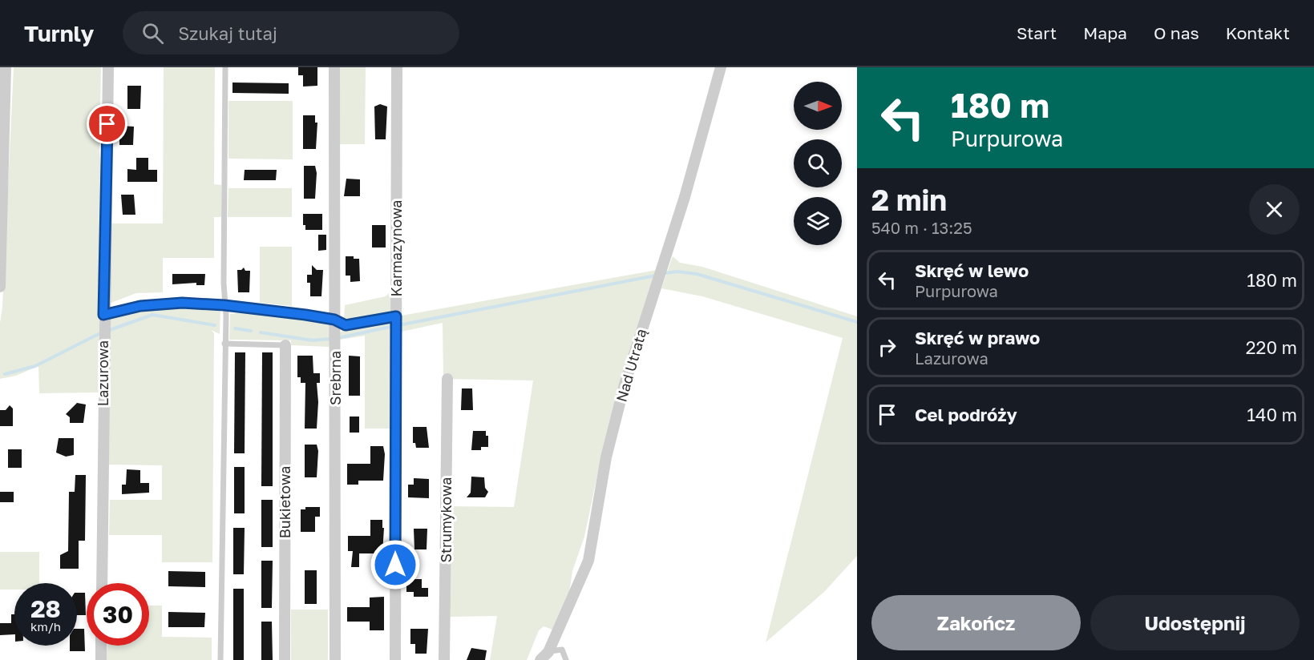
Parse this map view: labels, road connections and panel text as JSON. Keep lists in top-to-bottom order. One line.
{"streets":{"street":["Karmazynowa","Nad Utratą","Lazurowa","Srebrna","Bukietowa","Strumykowa"]},"north":"right","page":{"header":"Turnly","search":"Szukaj tutaj","nav":["Start","Mapa","O nas","Kontakt"],"turn":["180 m","Purpurowa"],"heading":["2 min","540 m · 13:25"],"list":[{"name":"Skręć w lewo","note":"Purpurowa","value":"180 m"},{"name":"Skręć w prawo","note":"Lazurowa","value":"220 m"},{"name":"Cel podróży","value":"140 m"}],"speed":"28 km/h","limit":"30","buttons":["Zakończ","Udostępnij"]}}
